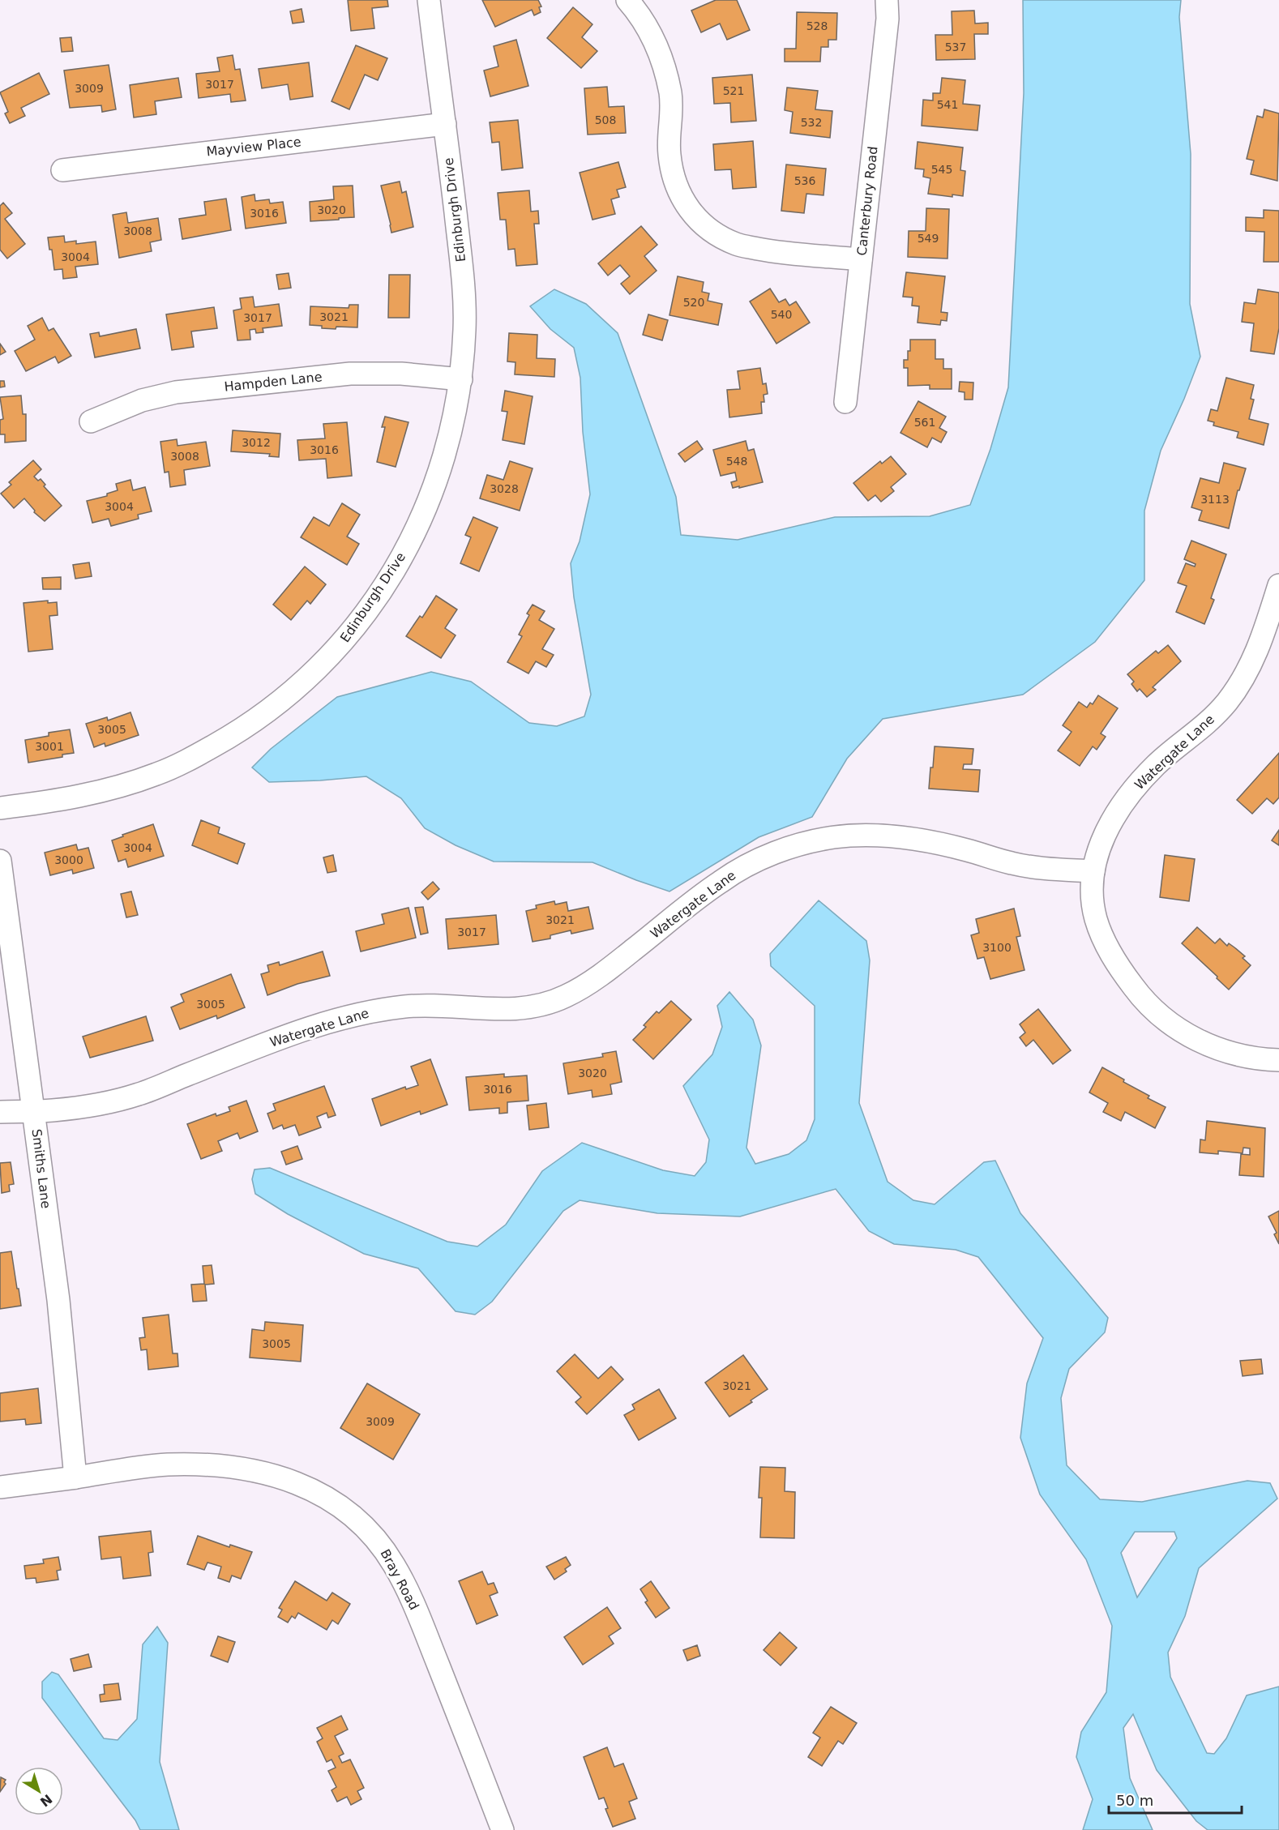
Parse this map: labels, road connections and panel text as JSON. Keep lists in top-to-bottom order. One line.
{"streets":{"street":["Mayview Place","Canterbury Road","Edinburgh Drive","Hampden Lane","Watergate Lane","Smiths Lane","Bray Road"]},"crossings":[["Mayview Place","Edinburgh Drive"],["Edinburgh Drive","Hampden Lane"],["Watergate Lane","Smiths Lane"],["Smiths Lane","Bray Road"]],"house_numbers":["528","537","3017","3009","521","541","508","532","545","536","3020","3016","3008","549","3004","520","540","3021","3017","561","3012","3016","3008","548","3028","3113","3004","3005","3001","3004","3000","3021","3017","3100","3005","3020","3016","3005","3021","3009"],"scale_bar":"50 m","north":"bottom right"}
